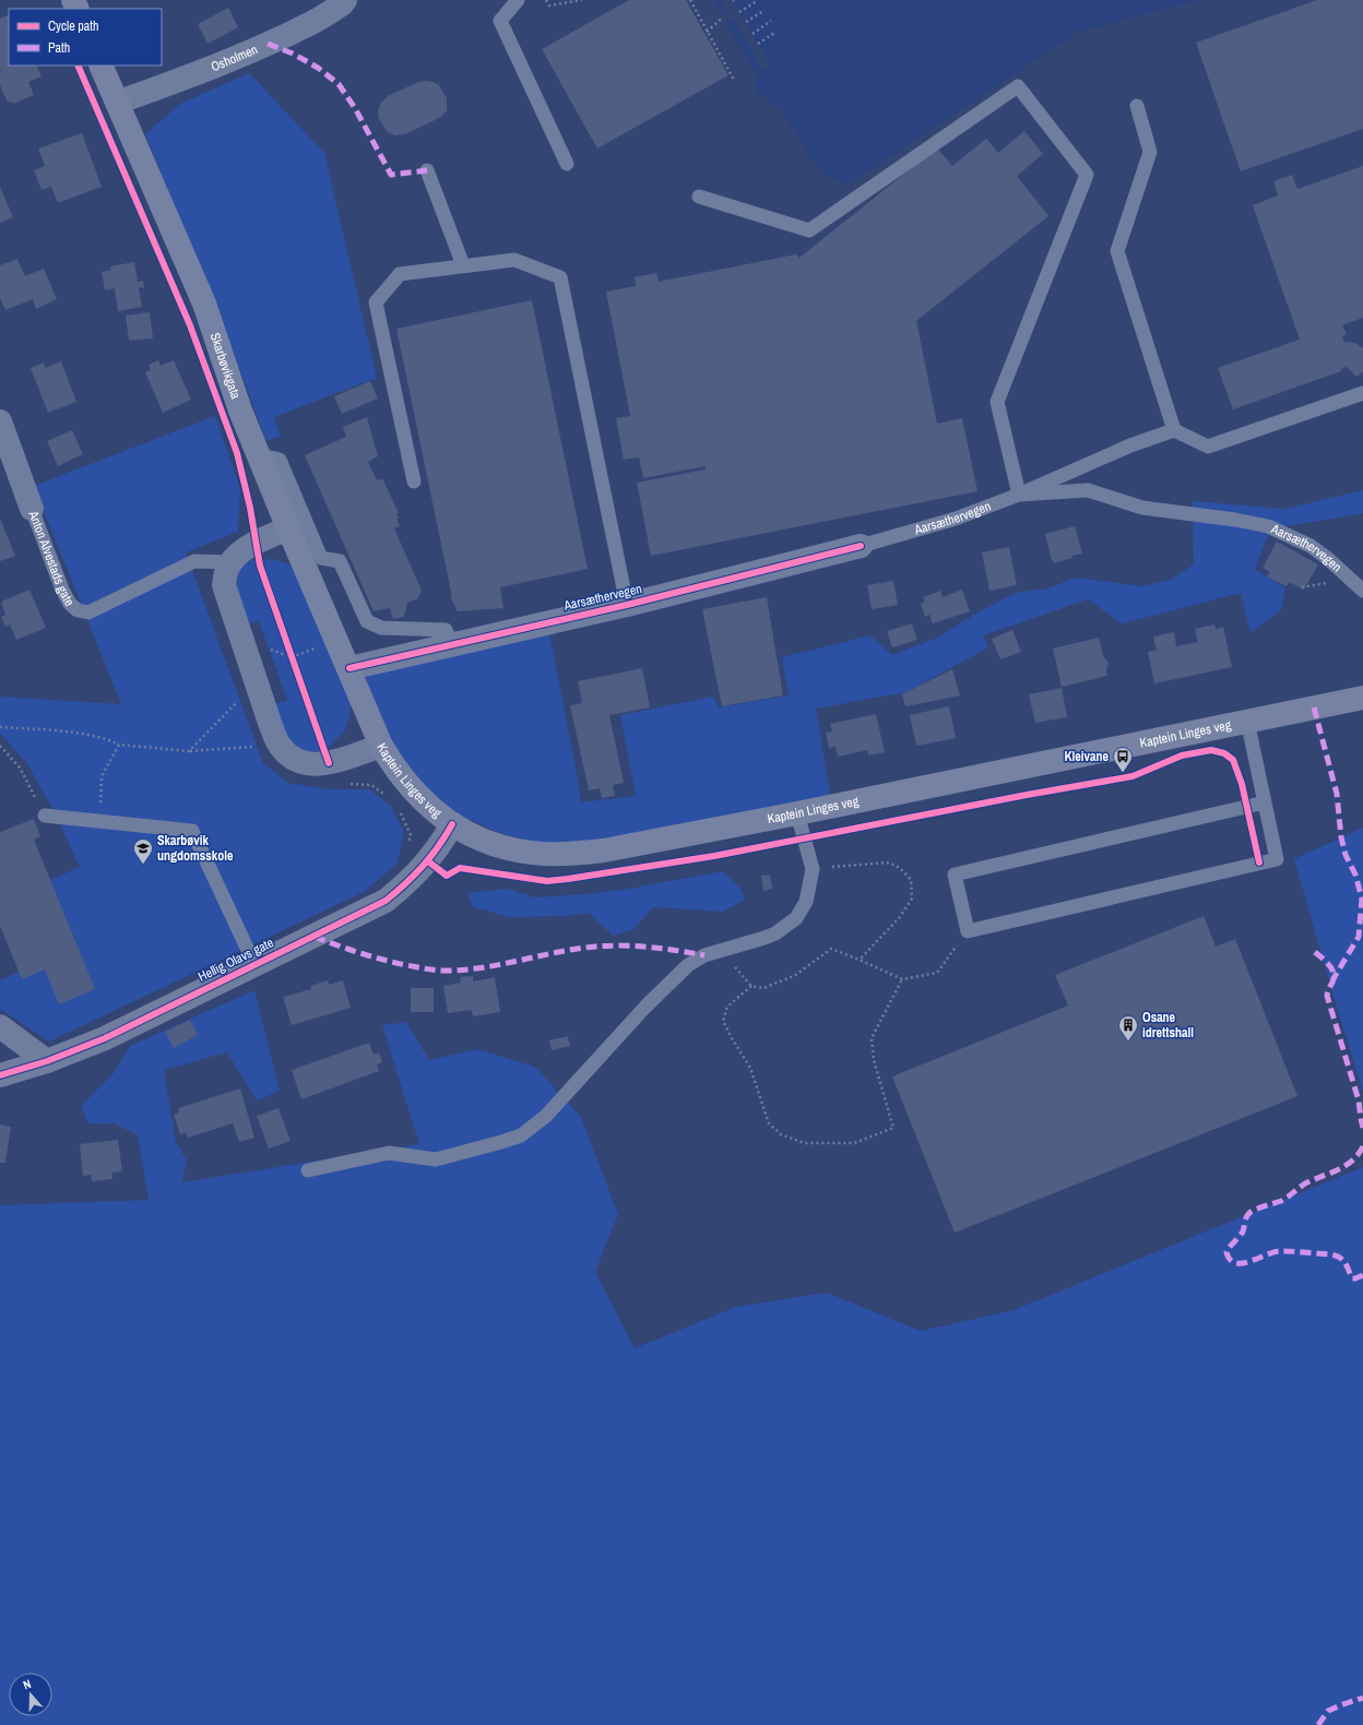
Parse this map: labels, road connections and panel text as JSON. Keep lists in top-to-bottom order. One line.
{"streets":{"main road":["Skarbøvikgata","Kaptein Linges veg"],"street":["Osholmen","Aarsæthervegen","Anton Alvestads gate","Hellig Olavs gate"]},"crossings":[["Osholmen","Skarbøvikgata"],["Skarbøvikgata","Aarsæthervegen"],["Skarbøvikgata","Kaptein Linges veg"],["Aarsæthervegen","Kaptein Linges veg"],["Kaptein Linges veg","Hellig Olavs gate"]],"places":{"bus stop":["Kleivane"],"school or university":["Skarbøvik ungdomsskole"],"building":["Osane idrettshall"]},"legend":["Cycle path","Path"],"north":"top"}
